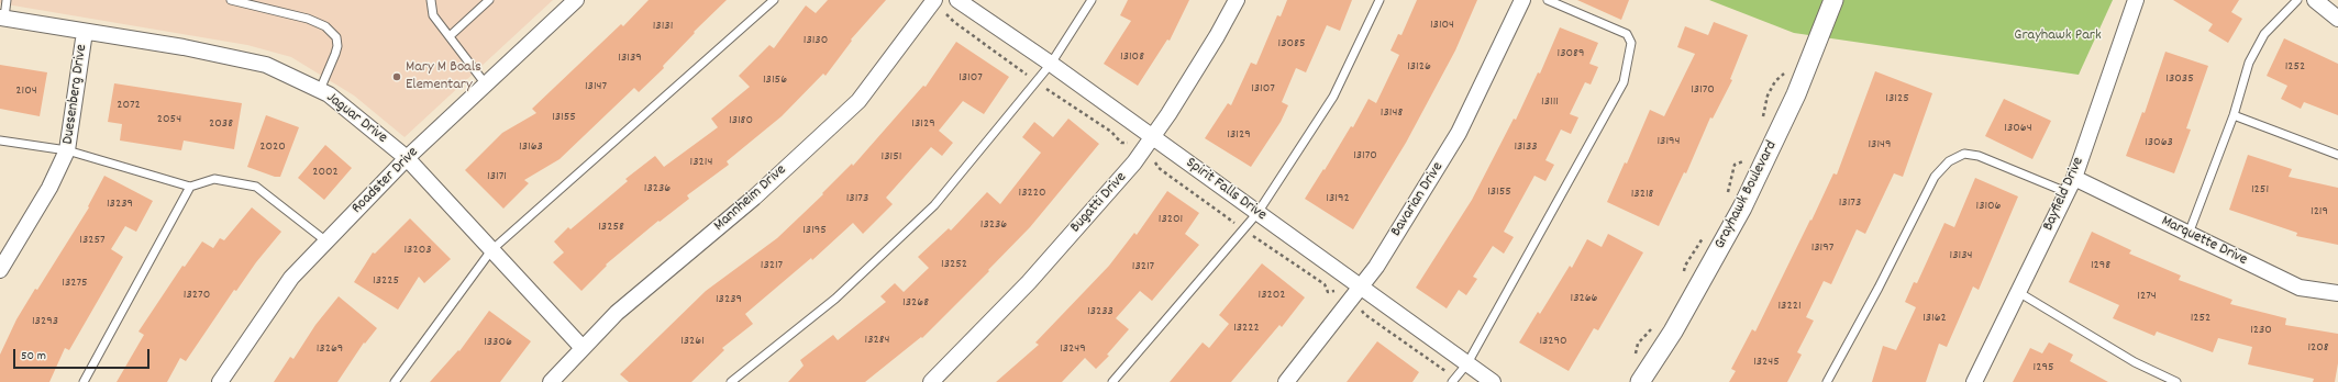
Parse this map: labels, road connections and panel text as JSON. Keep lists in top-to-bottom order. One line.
{"streets":{"street":["Duesenberg Drive","Jaguar Drive","Roadster Drive","Spirit Falls Drive","Bayfield Drive","Grayhawk Boulevard","Mannheim Drive","Bavarian Drive","Bugatti Drive","Marquette Drive"]},"crossings":[["Duesenberg Drive","Jaguar Drive"],["Jaguar Drive","Roadster Drive"],["Jaguar Drive","Mannheim Drive"],["Spirit Falls Drive","Bavarian Drive"],["Spirit Falls Drive","Bugatti Drive"],["Bayfield Drive","Marquette Drive"]],"parks":["Grayhawk Park"],"places":["Mary M Boals Elementary"],"house_numbers":["13104","13131","13130","13085","13089","13108","13139","13126","1252","13107","13035","13156","13147","13107","13170","2104","13125","13111","2072","13148","13155","2054","13180","2038","13129","13064","13129","13194","13063","13149","2020","13163","13133","13170","13151","13214","2002","13171","13236","1251","13155","13220","13218","13173","13192","13173","13239","13106","1219","13201","13236","13258","13195","13257","13197","13203","13134","13252","13217","1298","13217","13225","13275","13270","13202","1274","13266","13239","13268","13221","13233","13162","1252","13293","13222","1230","13284","13261","13290","13306","1208","13269","13249","13245","1295"],"scale_bar":"50 m"}
